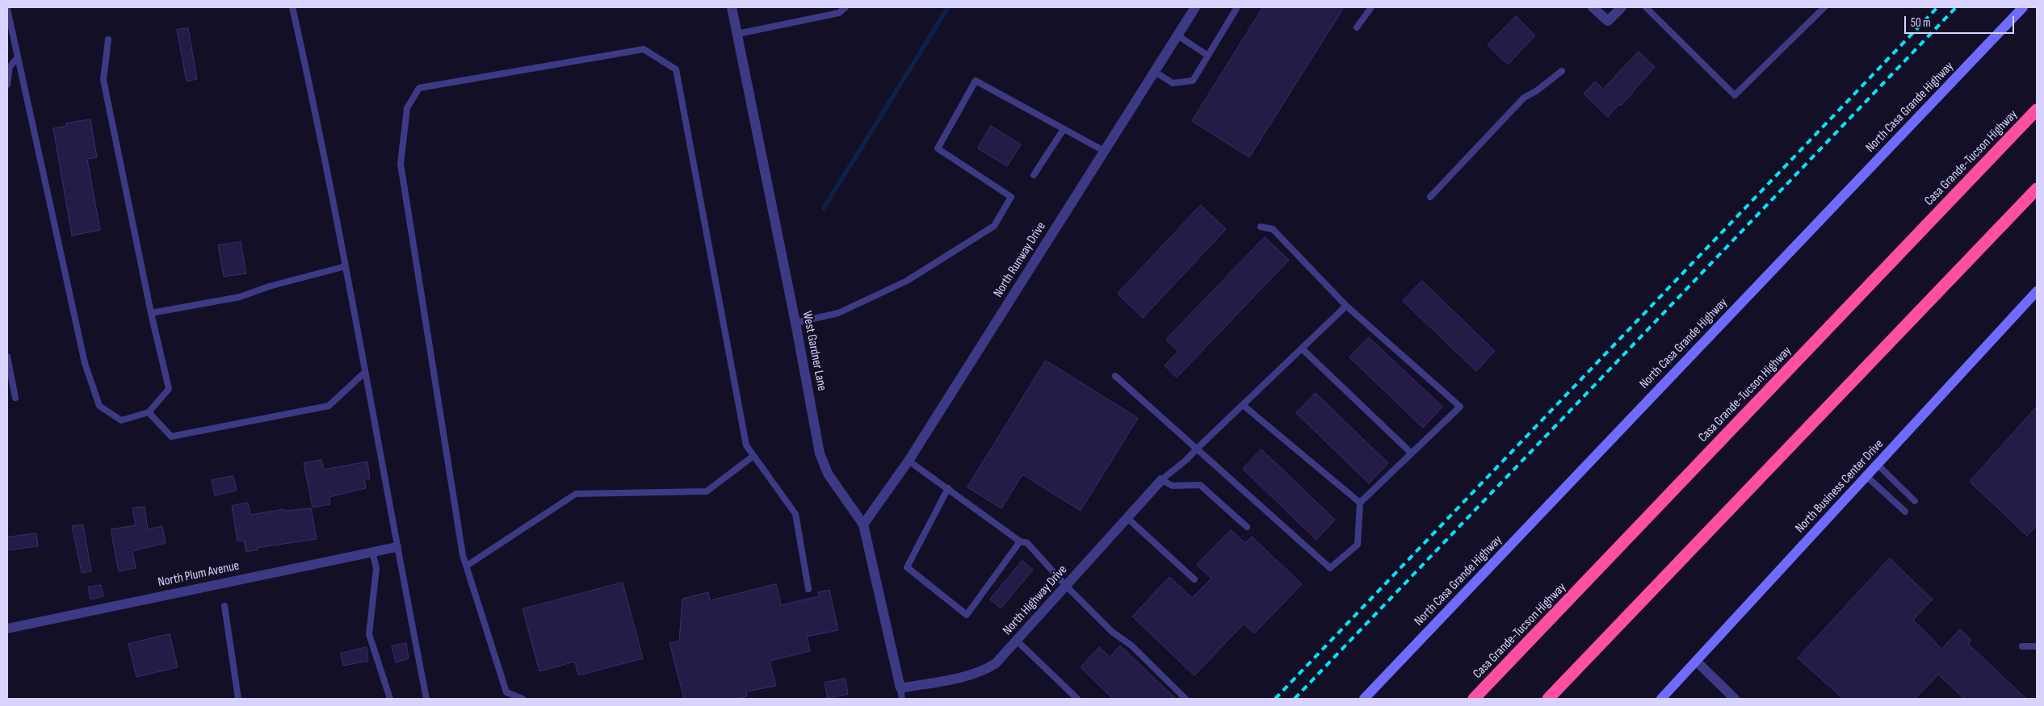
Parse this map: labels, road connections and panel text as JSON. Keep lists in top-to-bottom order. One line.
{"streets":{"highway":["Casa Grande-Tucson Highway"],"main road":["North Casa Grande Highway","North Business Center Drive"],"street":["North Runway Drive","West Gardner Lane","North Plum Avenue","North Highway Drive"]},"crossings":[["North Runway Drive","West Gardner Lane"],["West Gardner Lane","North Highway Drive"]],"scale_bar":"50 m"}
